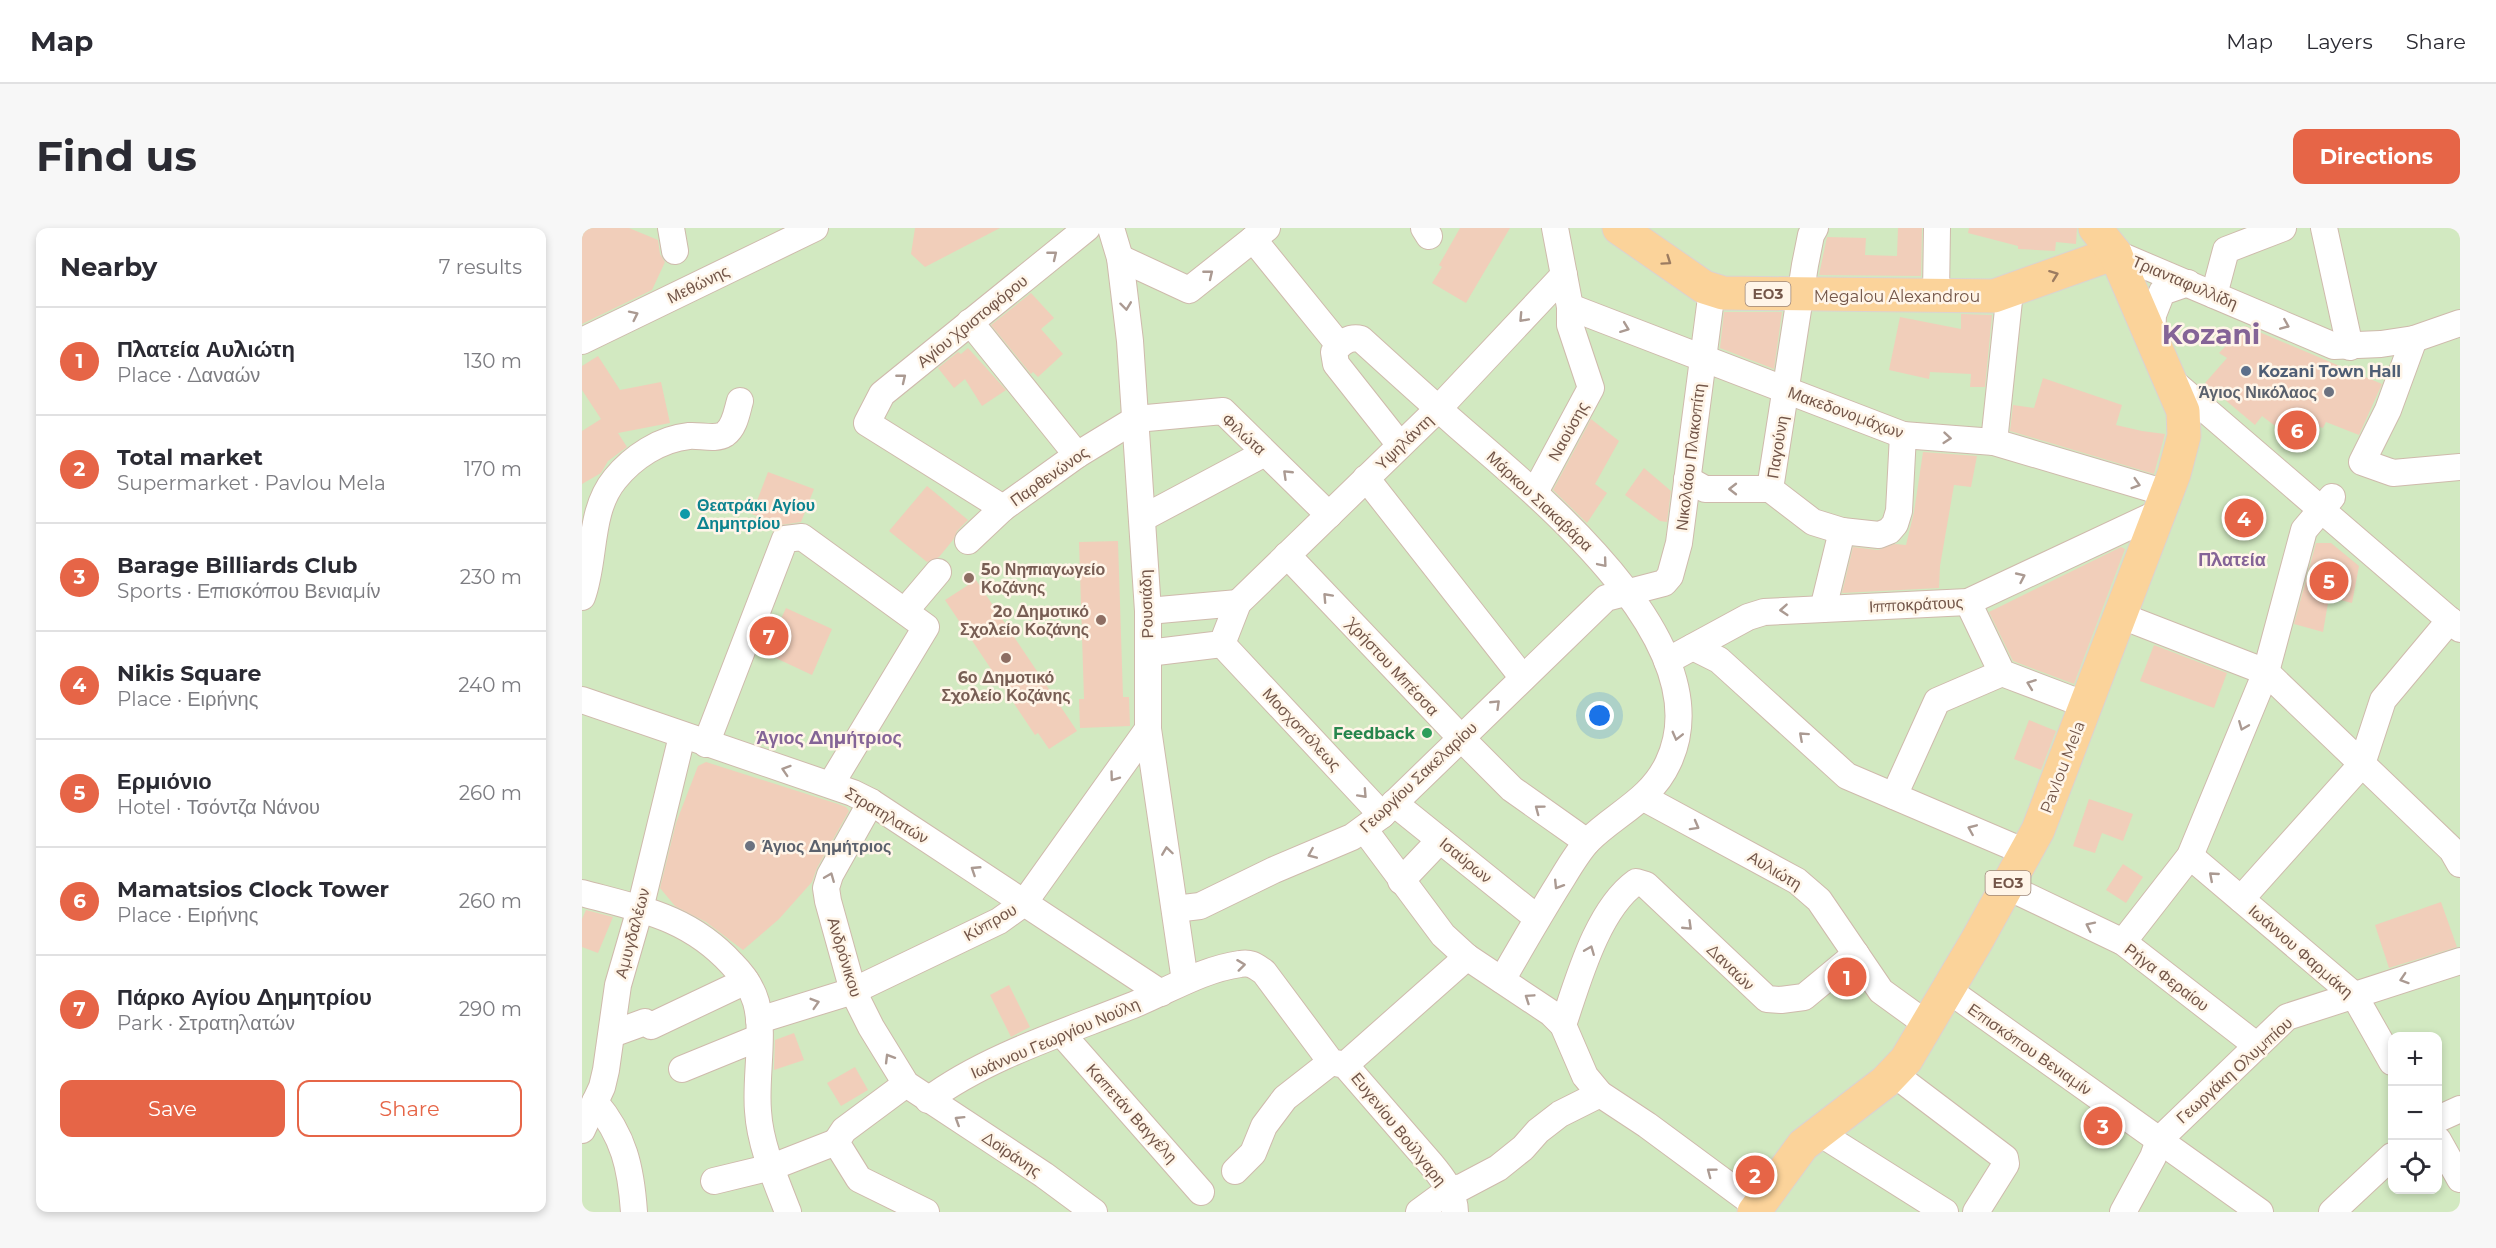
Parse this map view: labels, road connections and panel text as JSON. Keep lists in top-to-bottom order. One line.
{"streets":{"main road":["ΕΟ3","Megalou Alexandrou","Pavlou Mela"],"street":["Τριανταφυλλίδη","Μεθώνης","Αγίου Χριστοφόρου","Μακεδονομάχων","Ναούσης","Φιλώτα","Υψηλάντη","Παγούνη","Νικολάου Πλακοπίτη","Παρθενώνος","Μάρκου Σιακαβάρα","Ρουσιάδη","Ιπποκράτους","Χρήστου Μπέσσα","Μοσχοπόλεως","Γεωργίου Σακελαρίου","Στρατηλατών","Ισαύρων","Αυλιώτη","Κύπρου","Αμυγδαλέων","Ιωάννου Φαρμάκη","Ανδρόνικου","Δαναών","Ρήγα Φεραίου","Ιωάννου Γεωργίου Νούλη","Επισκόπου Βενιαμίν","Γεωργάκη Ολυμπίου","Καπετάν Βαγγέλη","Ευγενίου Βούλγαρη","Δοϊράνης"]},"crossings":[["Τριανταφυλλίδη","ΕΟ3"],["Τριανταφυλλίδη","Megalou Alexandrou"],["Τριανταφυλλίδη","Pavlou Mela"],["ΕΟ3","Megalou Alexandrou"],["ΕΟ3","Pavlou Mela"],["Megalou Alexandrou","Παγούνη"],["Megalou Alexandrou","Νικολάου Πλακοπίτη"],["Megalou Alexandrou","Pavlou Mela"],["Αγίου Χριστοφόρου","Παρθενώνος"],["Μακεδονομάχων","Ναούσης"],["Μακεδονομάχων","Παγούνη"],["Μακεδονομάχων","Νικολάου Πλακοπίτη"],["Μακεδονομάχων","Ιπποκράτους"],["Μακεδονομάχων","Pavlou Mela"],["Ναούσης","Υψηλάντη"],["Ναούσης","Μάρκου Σιακαβάρα"],["Φιλώτα","Υψηλάντη"],["Φιλώτα","Παρθενώνος"],["Φιλώτα","Ρουσιάδη"],["Υψηλάντη","Μάρκου Σιακαβάρα"],["Υψηλάντη","Χρήστου Μπέσσα"],["Υψηλάντη","Μοσχοπόλεως"],["Νικολάου Πλακοπίτη","Μάρκου Σιακαβάρα"],["Νικολάου Πλακοπίτη","Γεωργίου Σακελαρίου"],["Παρθενώνος","Ρουσιάδη"],["Μάρκου Σιακαβάρα","Ιπποκράτους"],["Μάρκου Σιακαβάρα","Χρήστου Μπέσσα"],["Μάρκου Σιακαβάρα","Γεωργίου Σακελαρίου"],["Μάρκου Σιακαβάρα","Ισαύρων"],["Μάρκου Σιακαβάρα","Αυλιώτη"],["Ρουσιάδη","Γεωργίου Σακελαρίου"],["Ρουσιάδη","Κύπρου"],["Ρουσιάδη","Ιωάννου Γεωργίου Νούλη"],["Ρουσιάδη","Ευγενίου Βούλγαρη"],["Ιπποκράτους","Pavlou Mela"],["Χρήστου Μπέσσα","Γεωργίου Σακελαρίου"],["Μοσχοπόλεως","Γεωργίου Σακελαρίου"],["Μοσχοπόλεως","Ισαύρων"],["Pavlou Mela","Αυλιώτη"],["Pavlou Mela","Ρήγα Φεραίου"],["Pavlou Mela","Επισκόπου Βενιαμίν"],["Γεωργίου Σακελαρίου","Ισαύρων"],["Στρατηλατών","Κύπρου"],["Στρατηλατών","Αμυγδαλέων"],["Στρατηλατών","Ανδρόνικου"],["Στρατηλατών","Ιωάννου Γεωργίου Νούλη"],["Αυλιώτη","Δαναών"],["Κύπρου","Ανδρόνικου"],["Ιωάννου Φαρμάκη","Γεωργάκη Ολυμπίου"],["Ανδρόνικου","Ιωάννου Γεωργίου Νούλη"],["Ανδρόνικου","Δοϊράνης"],["Ρήγα Φεραίου","Γεωργάκη Ολυμπίου"],["Ιωάννου Γεωργίου Νούλη","Καπετάν Βαγγέλη"],["Ιωάννου Γεωργίου Νούλη","Ευγενίου Βούλγαρη"],["Ιωάννου Γεωργίου Νούλη","Δοϊράνης"],["Επισκόπου Βενιαμίν","Γεωργάκη Ολυμπίου"]],"one_way":["Μεθώνης","Megalou Alexandrou","Υψηλάντη","Μάρκου Σιακαβάρα","Ρήγα Φεραίου","Δοϊράνης"],"districts":["Kozani","Πλατεία","Άγιος Δημήτριος"],"places":["Kozani Town Hall","Άγιος Νικόλαος","Θεατράκι Αγίου Δημητρίου","5ο Νηπιαγωγείο Κοζάνης","2ο Δημοτικό Σχολείο Κοζάνης","6ο Δημοτικό Σχολείο Κοζάνης","Feedback","Άγιος Δημήτριος"],"page":{"header":"Map","nav":["Map","Layers","Share"],"buttons":["Directions",["Save","Share"]],"title":"Find us","heading":["Nearby","7 results"],"list":[{"mark":"1","name":"Πλατεία Αυλιώτη","note":"Place · Δαναών","value":"130 m"},{"mark":"2","name":"Total market","note":"Supermarket · Pavlou Mela","value":"170 m"},{"mark":"3","name":"Barage Billiards Club","note":"Sports · Επισκόπου Βενιαμίν","value":"230 m"},{"mark":"4","name":"Nikis Square","note":"Place · Ειρήνης","value":"240 m"},{"mark":"5","name":"Ερμιόνιο","note":"Hotel · Τσόντζα Νάνου","value":"260 m"},{"mark":"6","name":"Mamatsios Clock Tower","note":"Place · Ειρήνης","value":"260 m"},{"mark":"7","name":"Πάρκο Αγίου Δημητρίου","note":"Park · Στρατηλατών","value":"290 m"}],"pins":["6","4","5","7","1","3","2"],"map_buttons":["+","−"]}}
